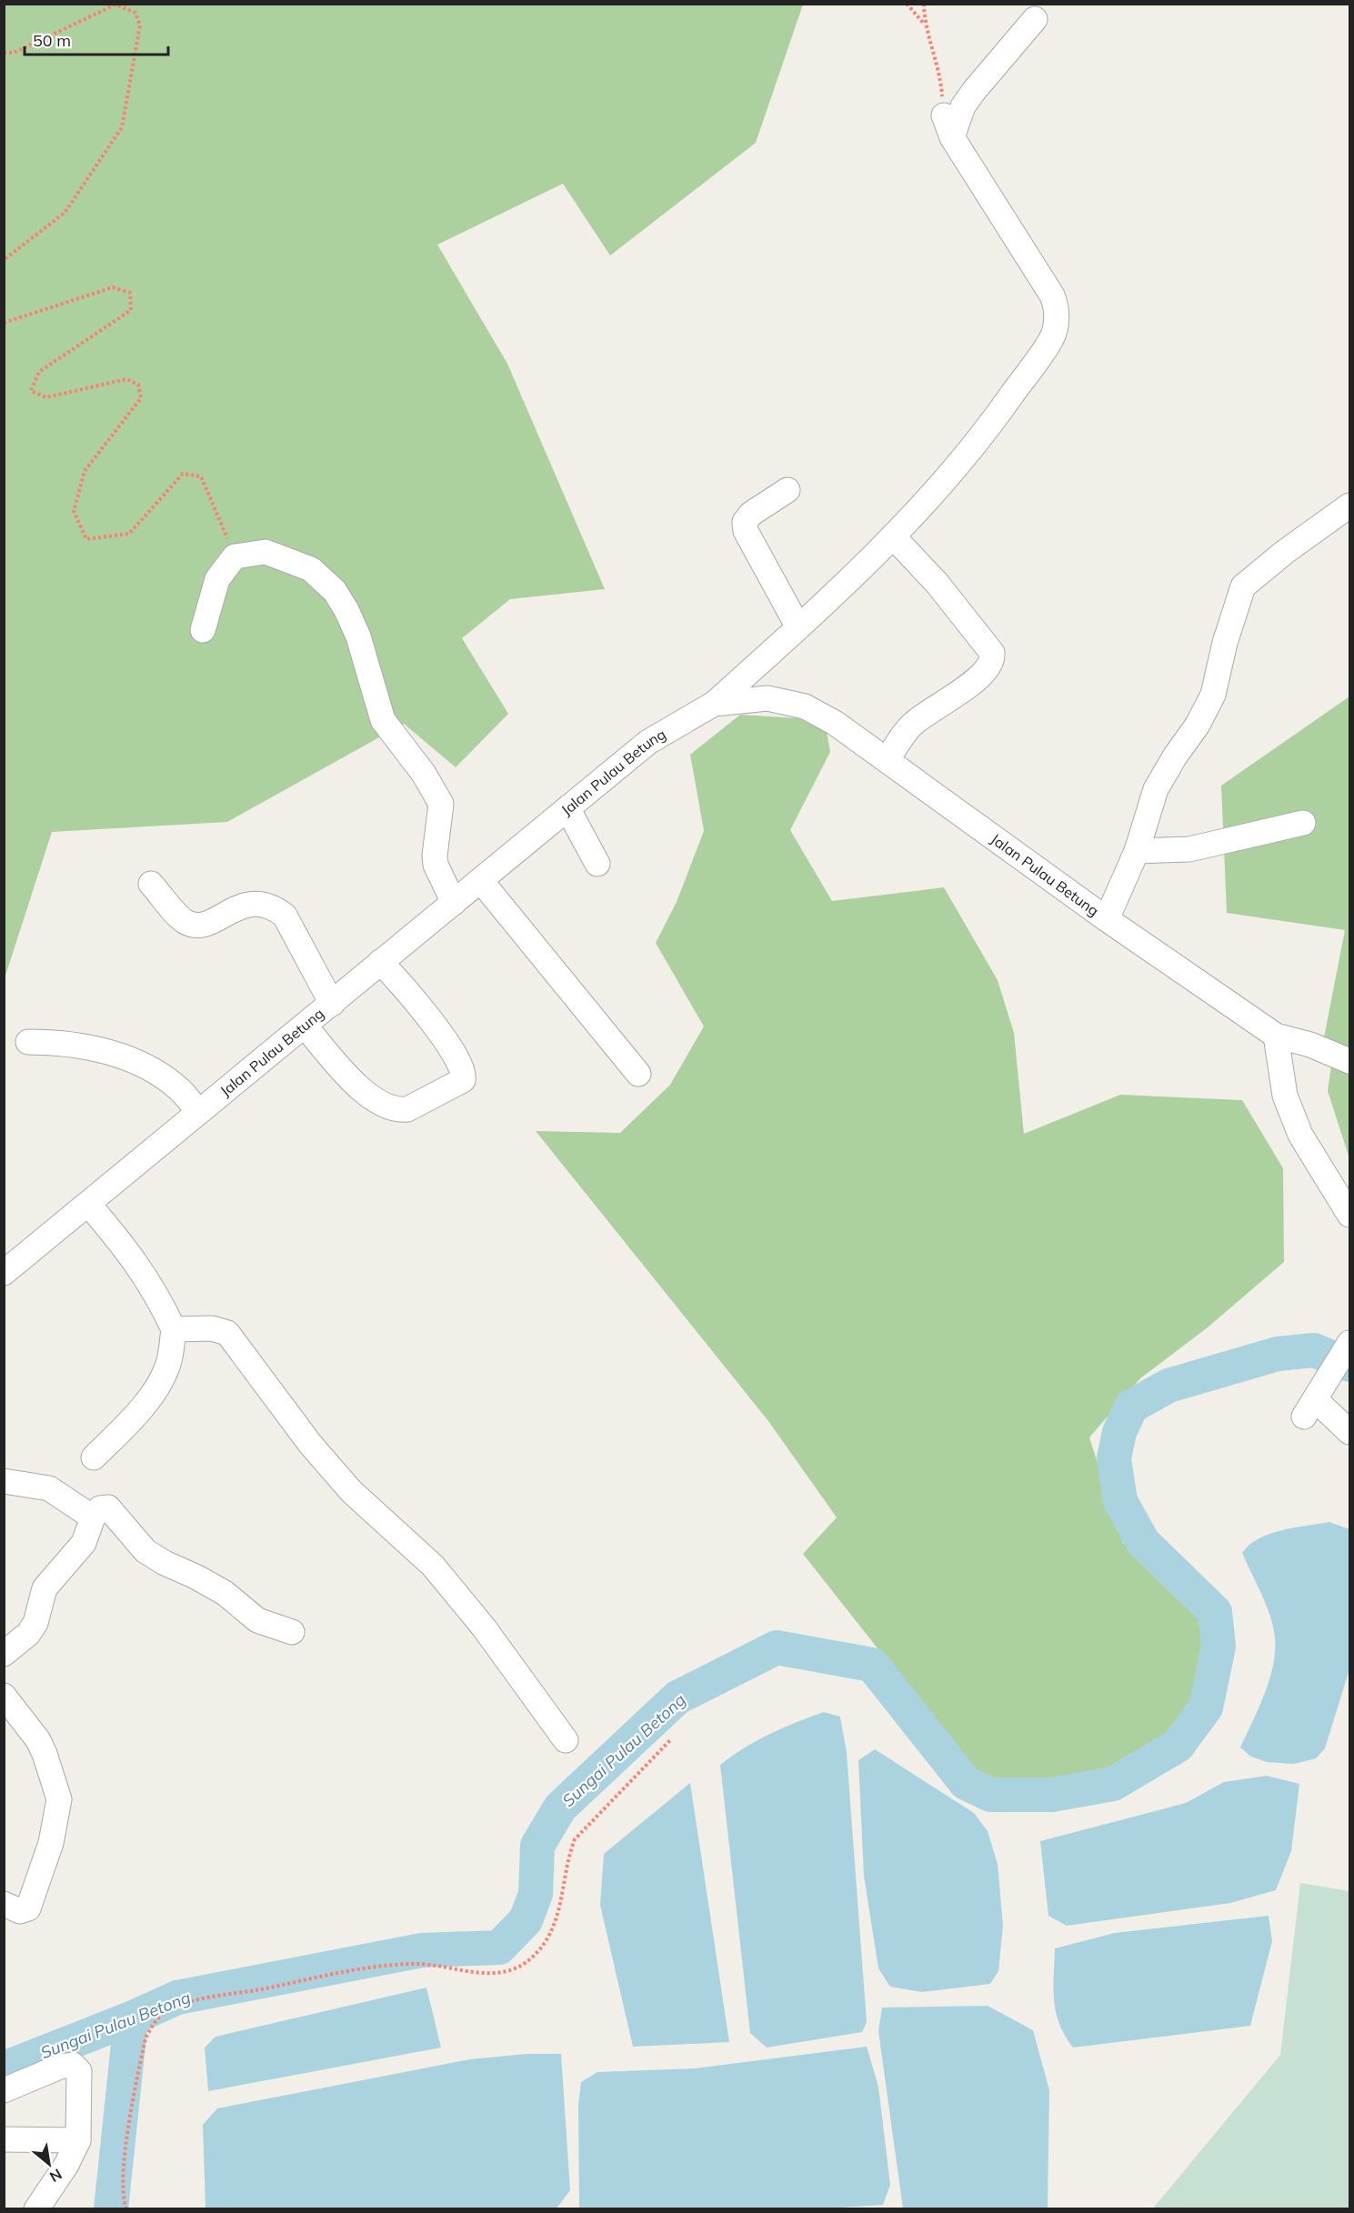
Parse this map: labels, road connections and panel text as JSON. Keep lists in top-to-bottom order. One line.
{"streets":{"street":["Jalan Pulau Betung"]},"water":["Sungai Pulau Betong"],"scale_bar":"50 m","north":"bottom right"}
